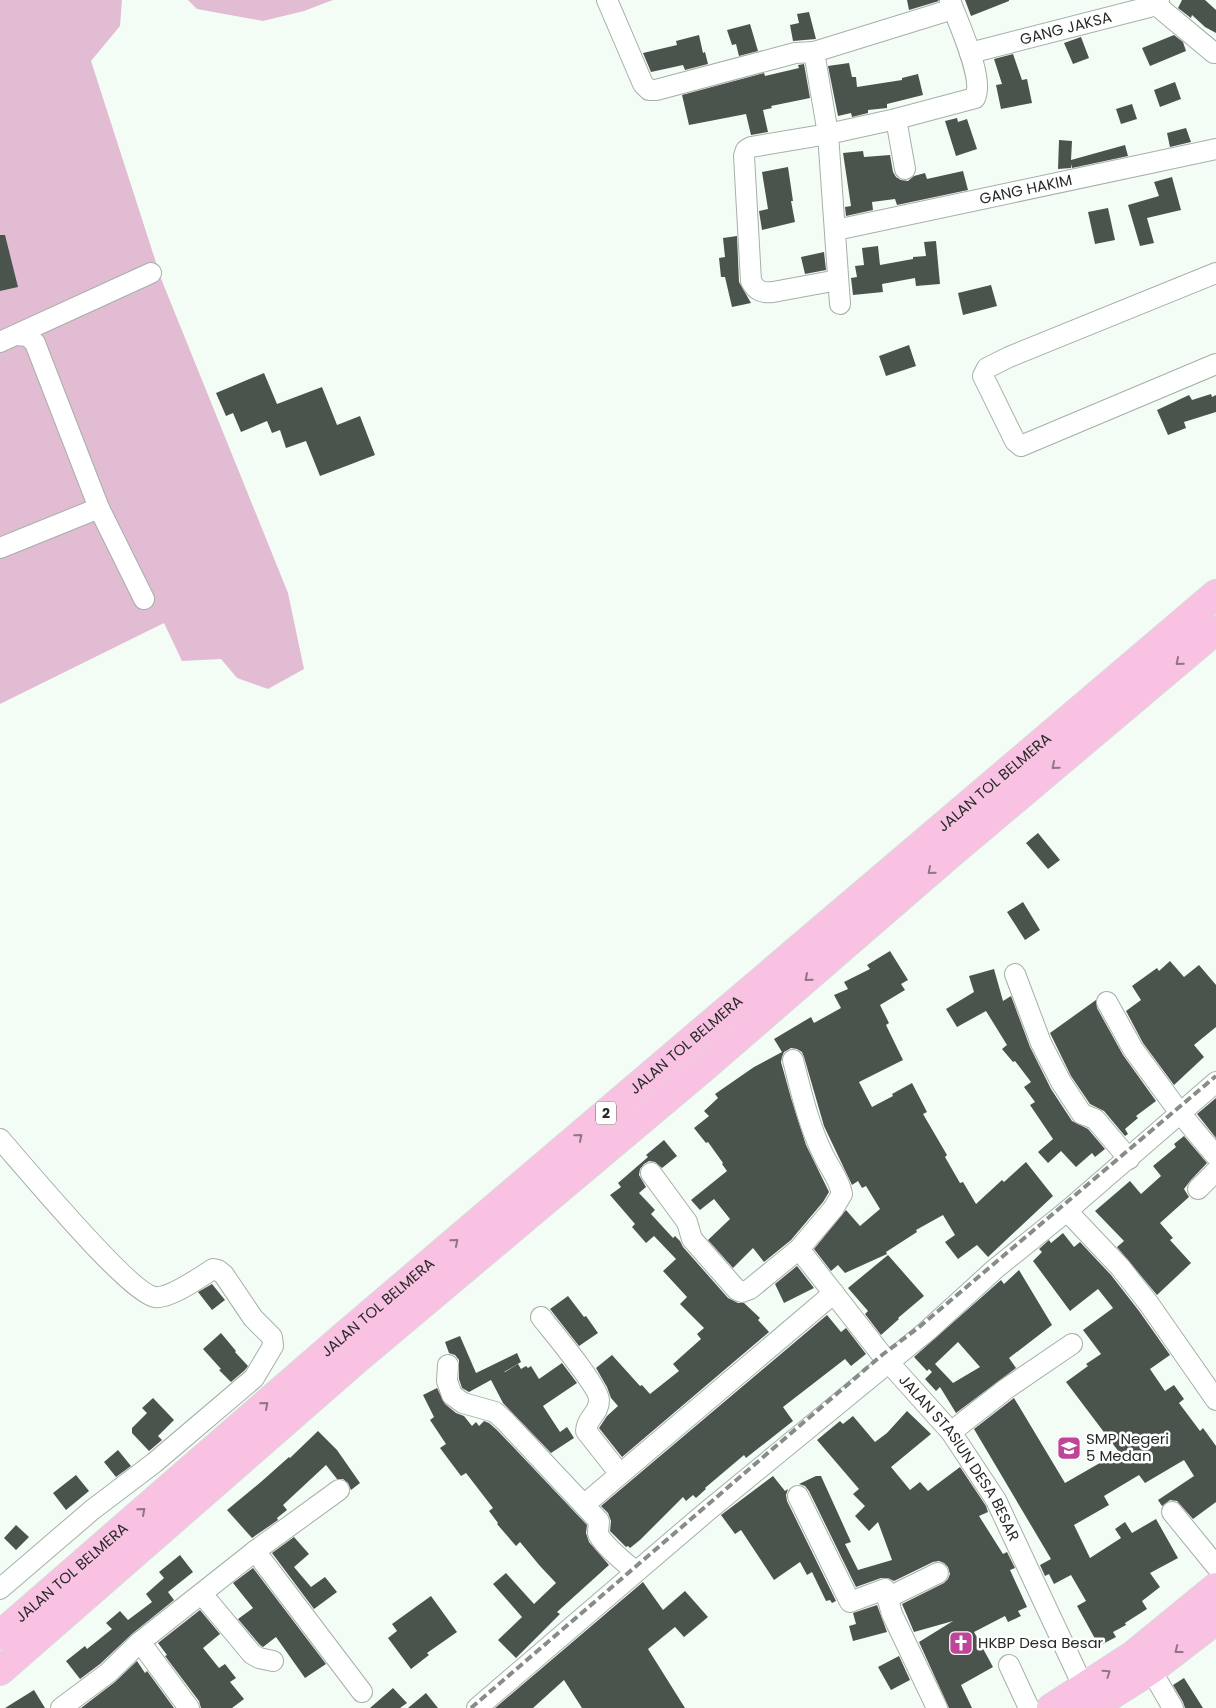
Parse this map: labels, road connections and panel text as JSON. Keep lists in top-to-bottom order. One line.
{"streets":{"highway":["JALAN TOL BELMERA","2"],"street":["GANG JAKSA","GANG HAKIM","JALAN STASIUN DESA BESAR"]},"places":{"school or university":["SMP Negeri 5 Medan"],"church":["HKBP Desa Besar"]}}
